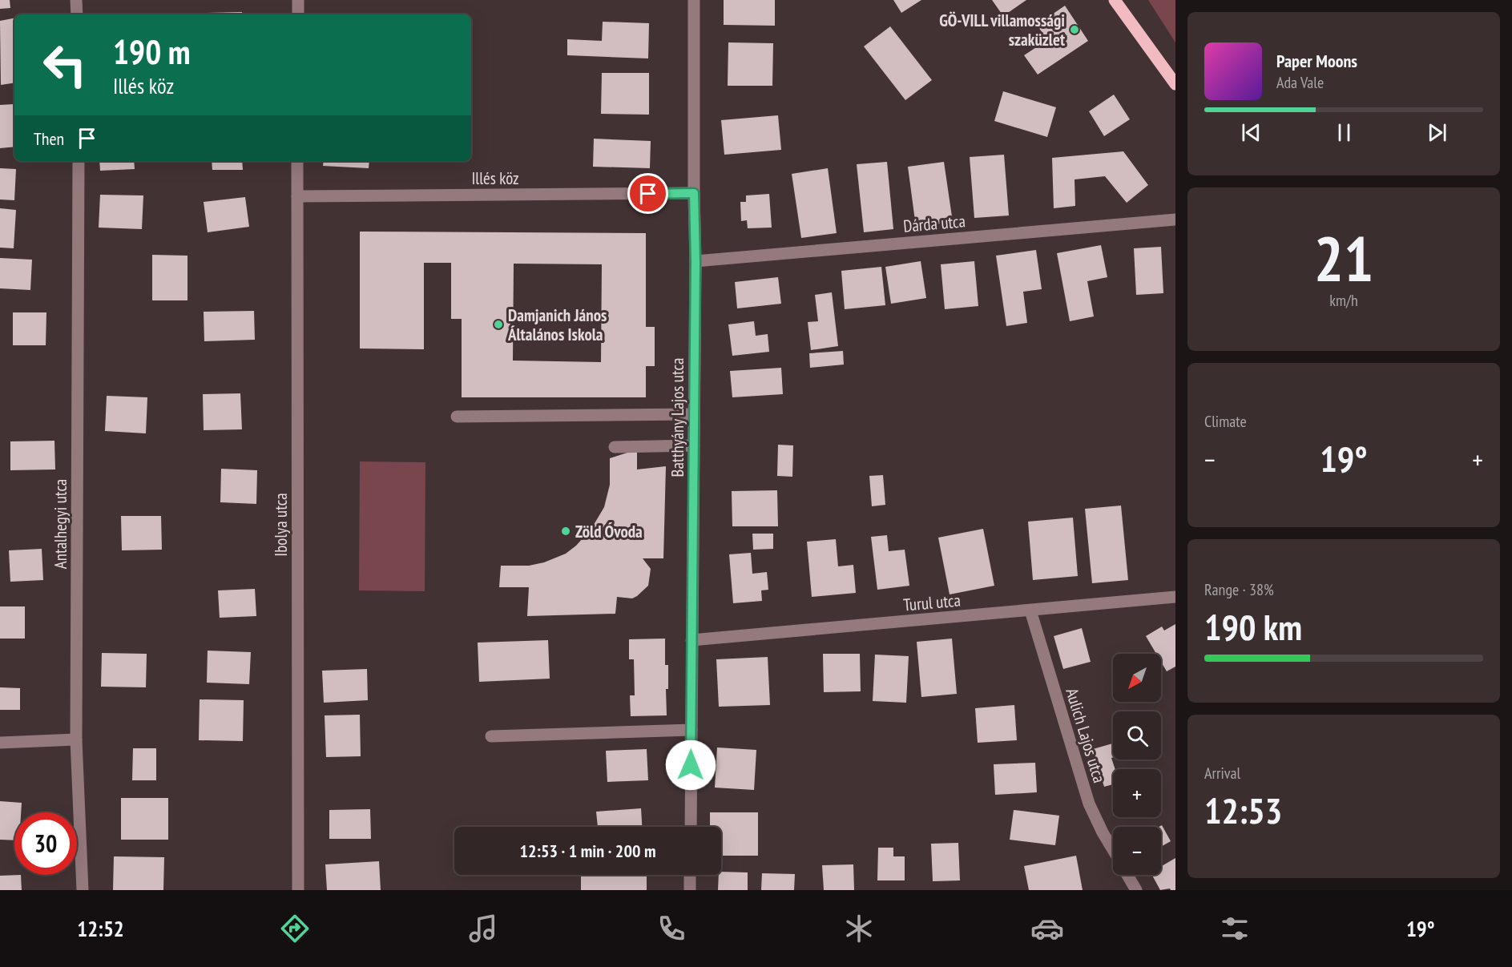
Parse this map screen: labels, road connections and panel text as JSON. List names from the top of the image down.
{
  "streets": {
    "street": [
      "Illés köz",
      "Dárda utca",
      "Batthyány Lajos utca",
      "Antalhegyi utca",
      "Ibolya utca",
      "Turul utca",
      "Aulich Lajos utca"
    ]
  },
  "crossings": [
    ["Illés köz", "Batthyány Lajos utca"],
    ["Illés köz", "Ibolya utca"],
    ["Dárda utca", "Batthyány Lajos utca"],
    ["Batthyány Lajos utca", "Turul utca"],
    ["Turul utca", "Aulich Lajos utca"]
  ],
  "places": ["GÖ-VILL villamossági szaküzlet", "Damjanich János Általános Iskola", "Zöld Óvoda"],
  "north": "bottom left",
  "page": {
    "turn": ["190 m", "Illés köz"],
    "song": ["Paper Moons", "Ada Vale"],
    "then": "Then",
    "tile": [
      ["21", "km/h"],
      "Climate",
      ["Range · 38%", "190 km"],
      ["Arrival", "12:53"]
    ],
    "heat": ["−", "19°", "+"],
    "map_buttons": ["+", "−"],
    "limit": "30",
    "trip": "12:53 · 1 min · 200 m",
    "tabs": ["12:52", "19°"]
  }
}
